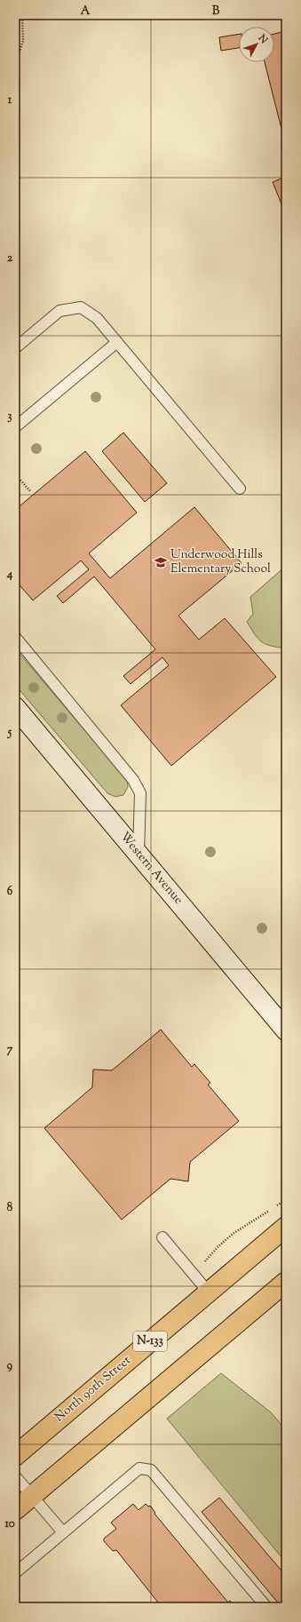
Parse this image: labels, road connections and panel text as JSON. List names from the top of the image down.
{
  "streets": {
    "main road": ["N-133", "North 90th Street"],
    "street": ["Western Avenue"]
  },
  "places": {
    "school or university": ["Underwood Hills Elementary School"]
  },
  "north": "top right",
  "grid": {
    "columns": ["A", "B"],
    "rows": [
      "1",
      "2",
      "3",
      "4",
      "5",
      "6",
      "7",
      "8",
      "9",
      "10"
    ]
  }
}
